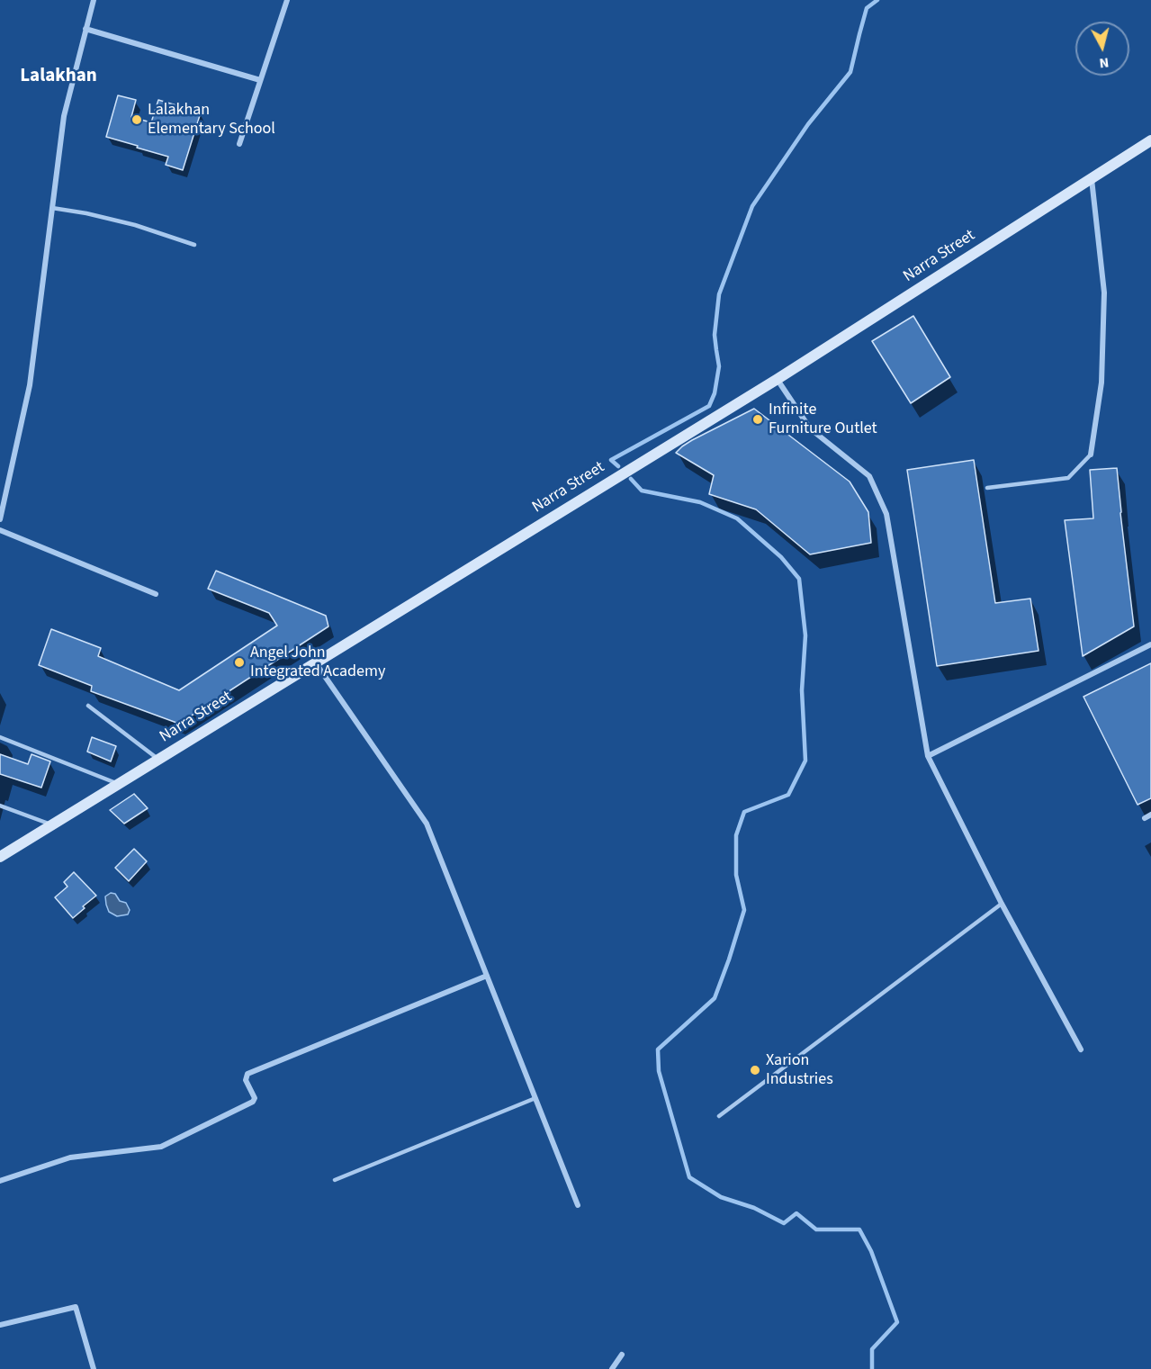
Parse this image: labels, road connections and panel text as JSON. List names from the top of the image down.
{
  "streets": {
    "main road": ["Narra Street"]
  },
  "districts": ["Lalakhan"],
  "places": [
    "Lalakhan Elementary School",
    "Infinite Furniture Outlet",
    "Angel John Integrated Academy",
    "Xarion Industries"
  ],
  "north": "bottom"
}
